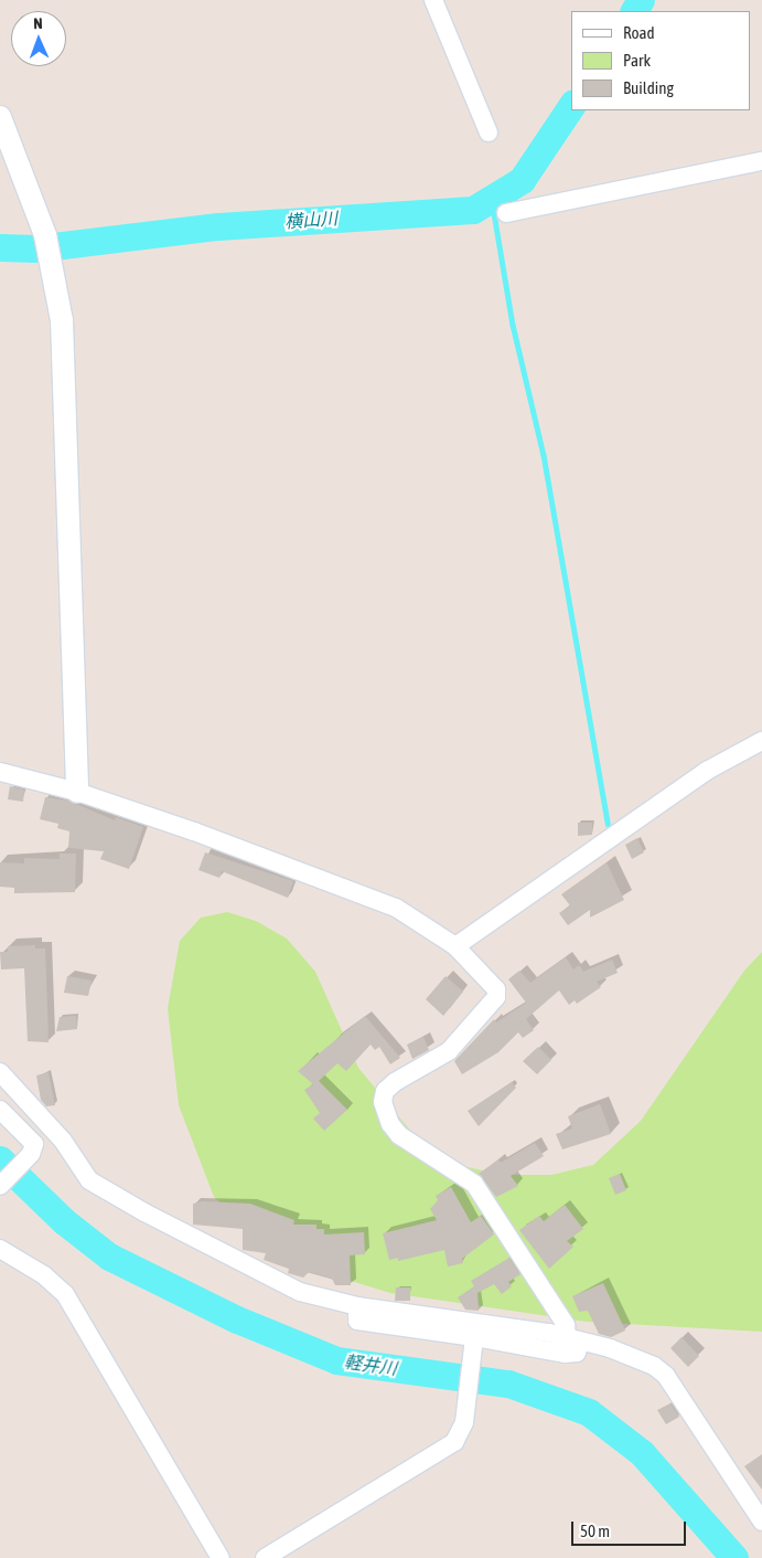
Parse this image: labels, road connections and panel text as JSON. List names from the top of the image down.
{
  "water": ["横山川", "軽井川"],
  "legend": ["Road", "Park", "Building"],
  "scale_bar": "50 m",
  "north": "top"
}
